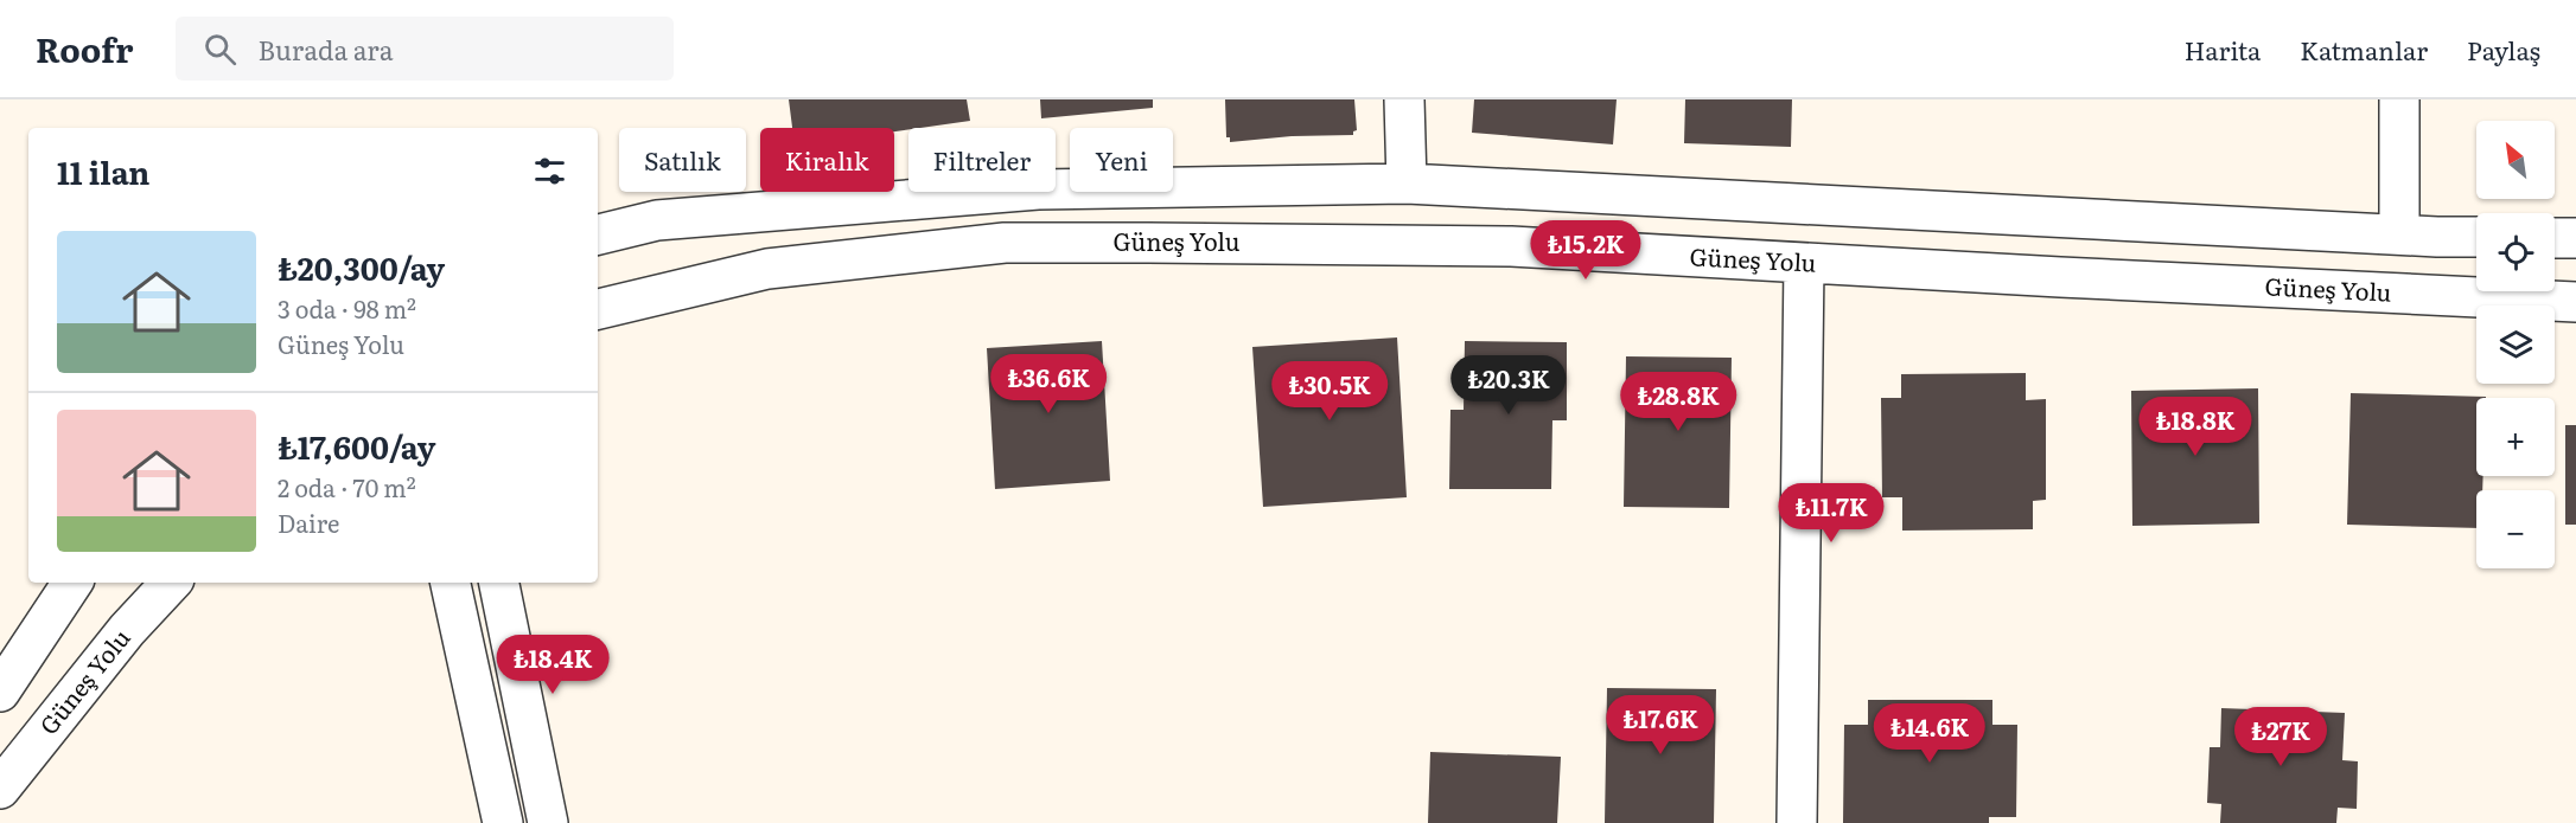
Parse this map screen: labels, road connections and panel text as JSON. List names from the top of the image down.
{
  "streets": {
    "street": ["Güneş Yolu"]
  },
  "north": "top left",
  "page": {
    "header": "Roofr",
    "search": "Burada ara",
    "nav": ["Harita", "Katmanlar", "Paylaş"],
    "map_buttons": ["+", "−"],
    "chip": [
      "Satılık",
      "Kiralık",
      "Filtreler",
      "Yeni"
    ],
    "heading": "11 ilan",
    "list": [
      {
        "name": "₺20,300/ay",
        "note": "3 oda · 98 m² · Güneş Yolu"
      },
      {
        "name": "₺17,600/ay",
        "note": "2 oda · 70 m² · Daire"
      }
    ],
    "price": [
      "₺15.2K",
      "₺36.6K",
      "₺20.3K",
      "₺30.5K",
      "₺28.8K",
      "₺18.8K",
      "₺11.7K",
      "₺18.4K",
      "₺17.6K",
      "₺14.6K",
      "₺27K"
    ]
  }
}
